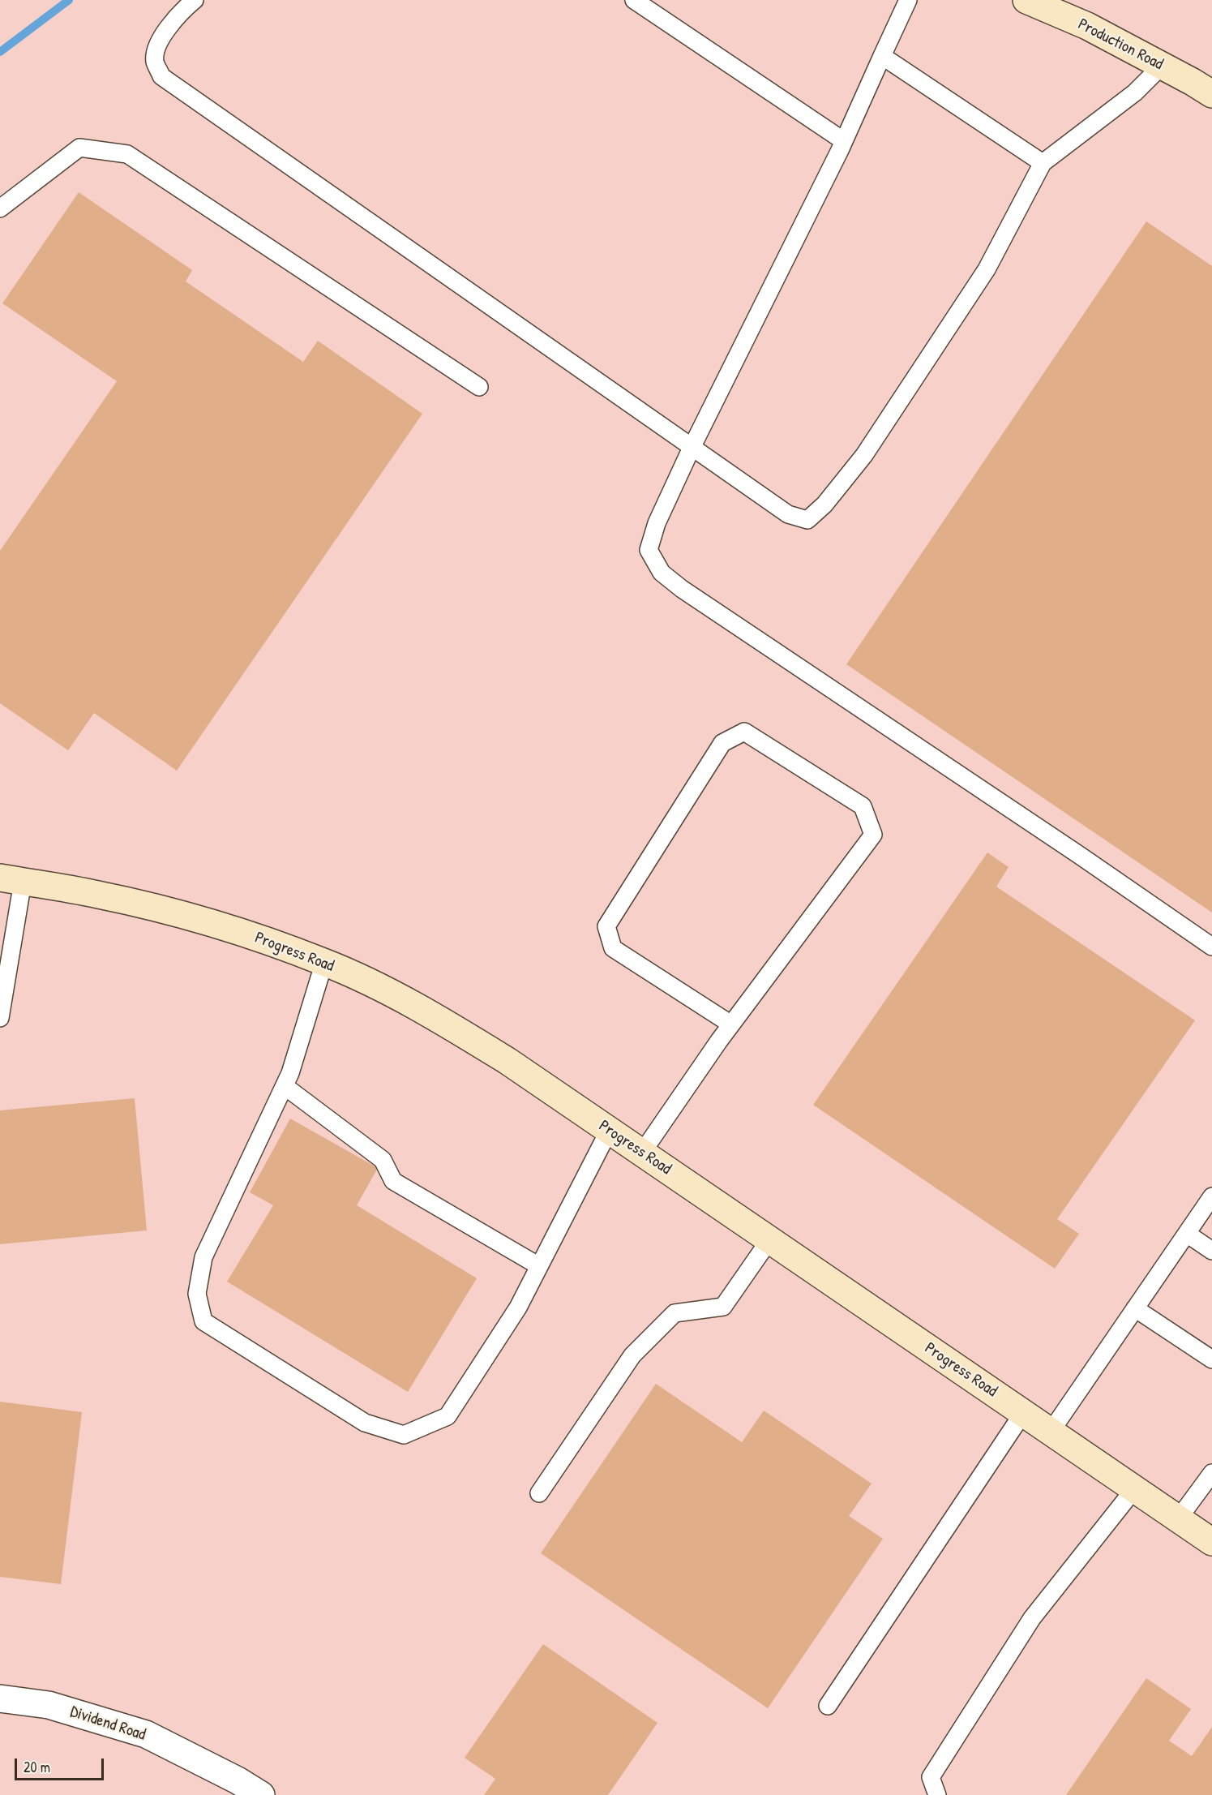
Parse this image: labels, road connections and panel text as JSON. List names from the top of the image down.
{
  "streets": {
    "main road": ["Production Road", "Progress Road"],
    "street": ["Dividend Road"]
  },
  "scale_bar": "20 m"
}
